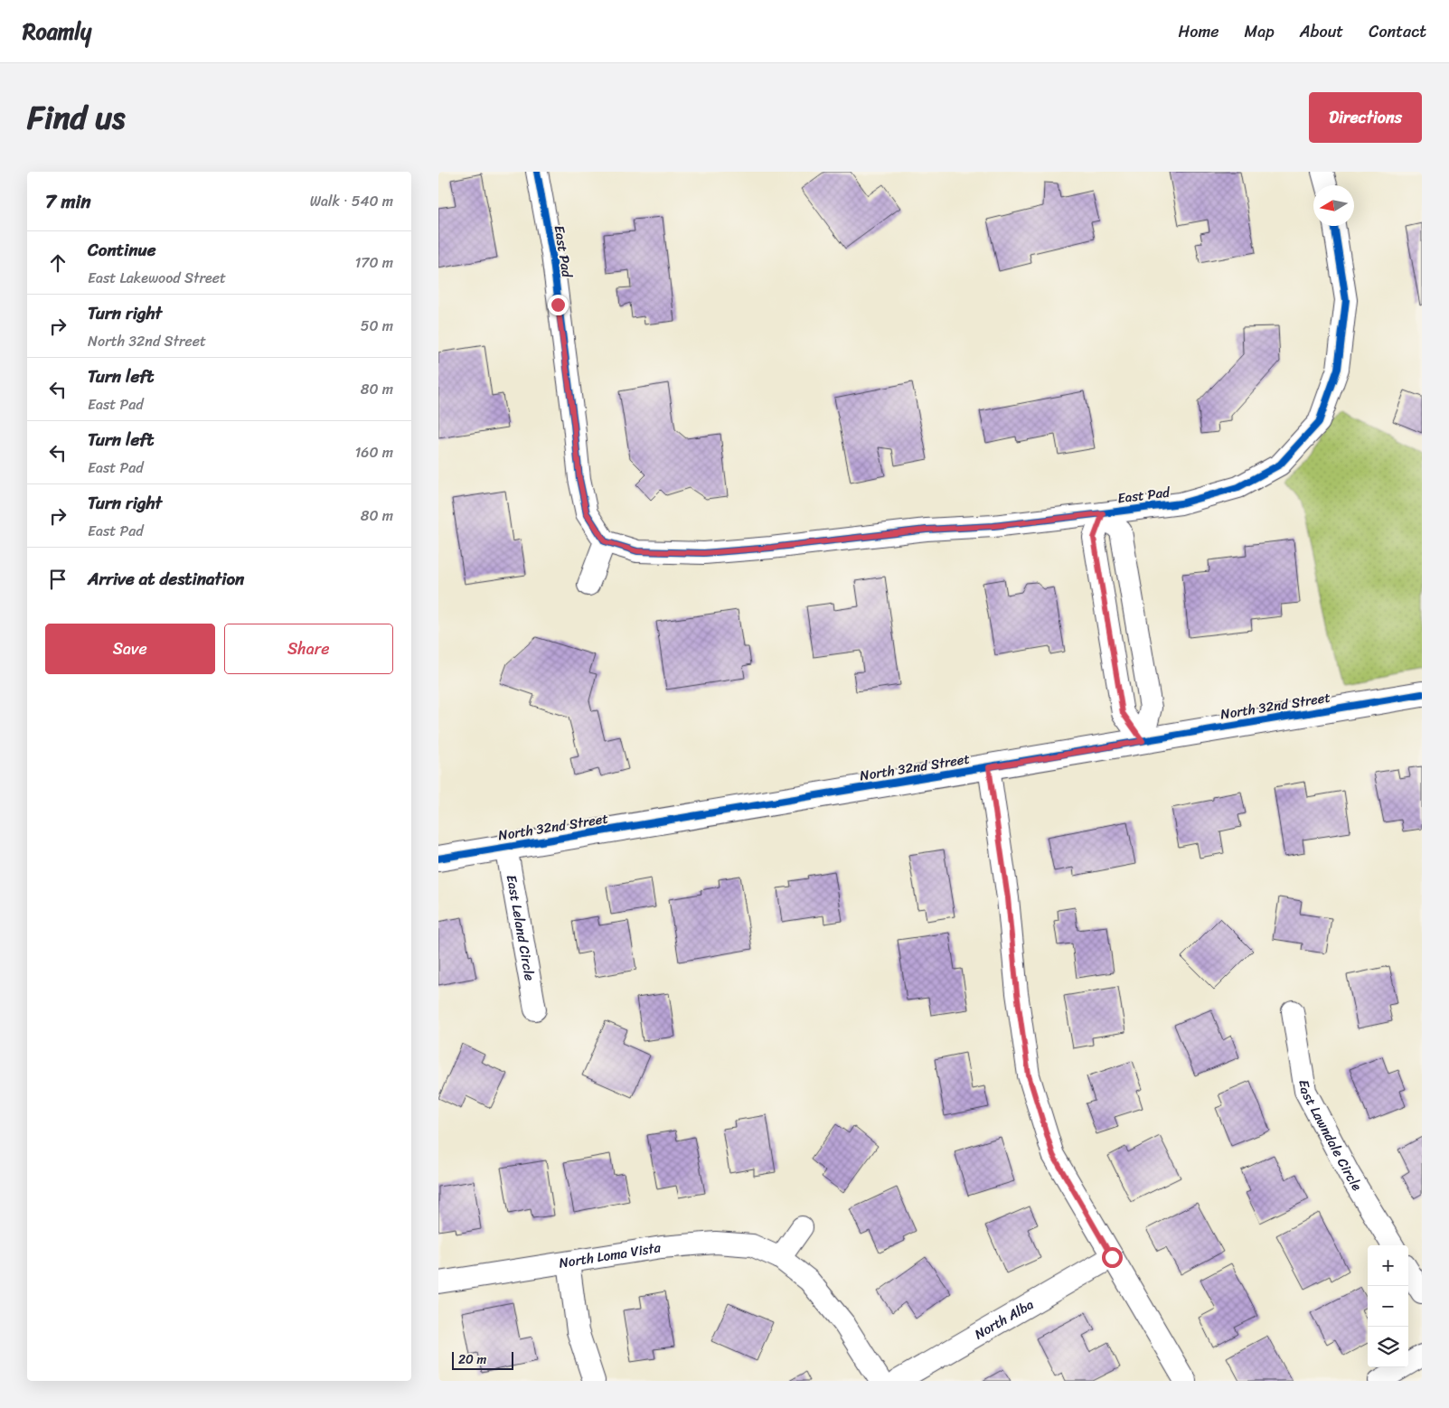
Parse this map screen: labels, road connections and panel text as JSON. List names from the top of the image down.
{
  "streets": {
    "street": [
      "East Pad",
      "North 32nd Street",
      "East Leland Circle",
      "East Lawndale Circle",
      "North Loma Vista",
      "North Alba"
    ]
  },
  "crossings": [
    ["East Pad", "North 32nd Street"],
    ["North 32nd Street", "East Leland Circle"]
  ],
  "scale_bar": "20 m",
  "north": "left",
  "page": {
    "header": "Roamly",
    "nav": [
      "Home",
      "Map",
      "About",
      "Contact"
    ],
    "title": "Find us",
    "buttons": [
      "Directions",
      ["Save", "Share"]
    ],
    "heading": ["7 min", "Walk · 540 m"],
    "list": [
      ["Continue", "East Lakewood Street", "170 m"],
      ["Turn right", "North 32nd Street", "50 m"],
      ["Turn left", "East Pad", "80 m"],
      ["Turn left", "East Pad", "160 m"],
      ["Turn right", "East Pad", "80 m"],
      "Arrive at destination"
    ],
    "map_buttons": ["+", "−"],
    "scale": "20 m"
  }
}
